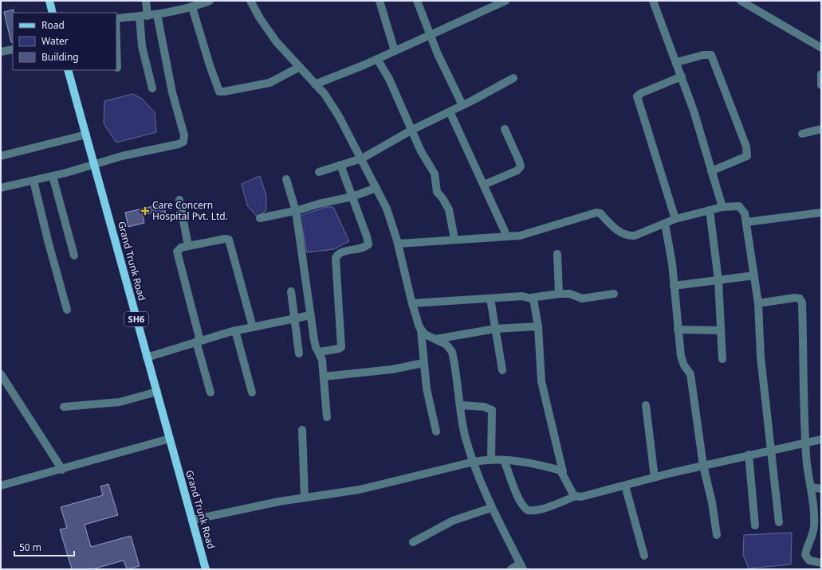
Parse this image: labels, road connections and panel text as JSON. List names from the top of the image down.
{
  "streets": {
    "main road": ["Grand Trunk Road", "SH6"]
  },
  "places": {
    "health": ["Care Concern Hospital Pvt. Ltd."]
  },
  "legend": ["Road", "Water", "Building"],
  "scale_bar": "50 m"
}
